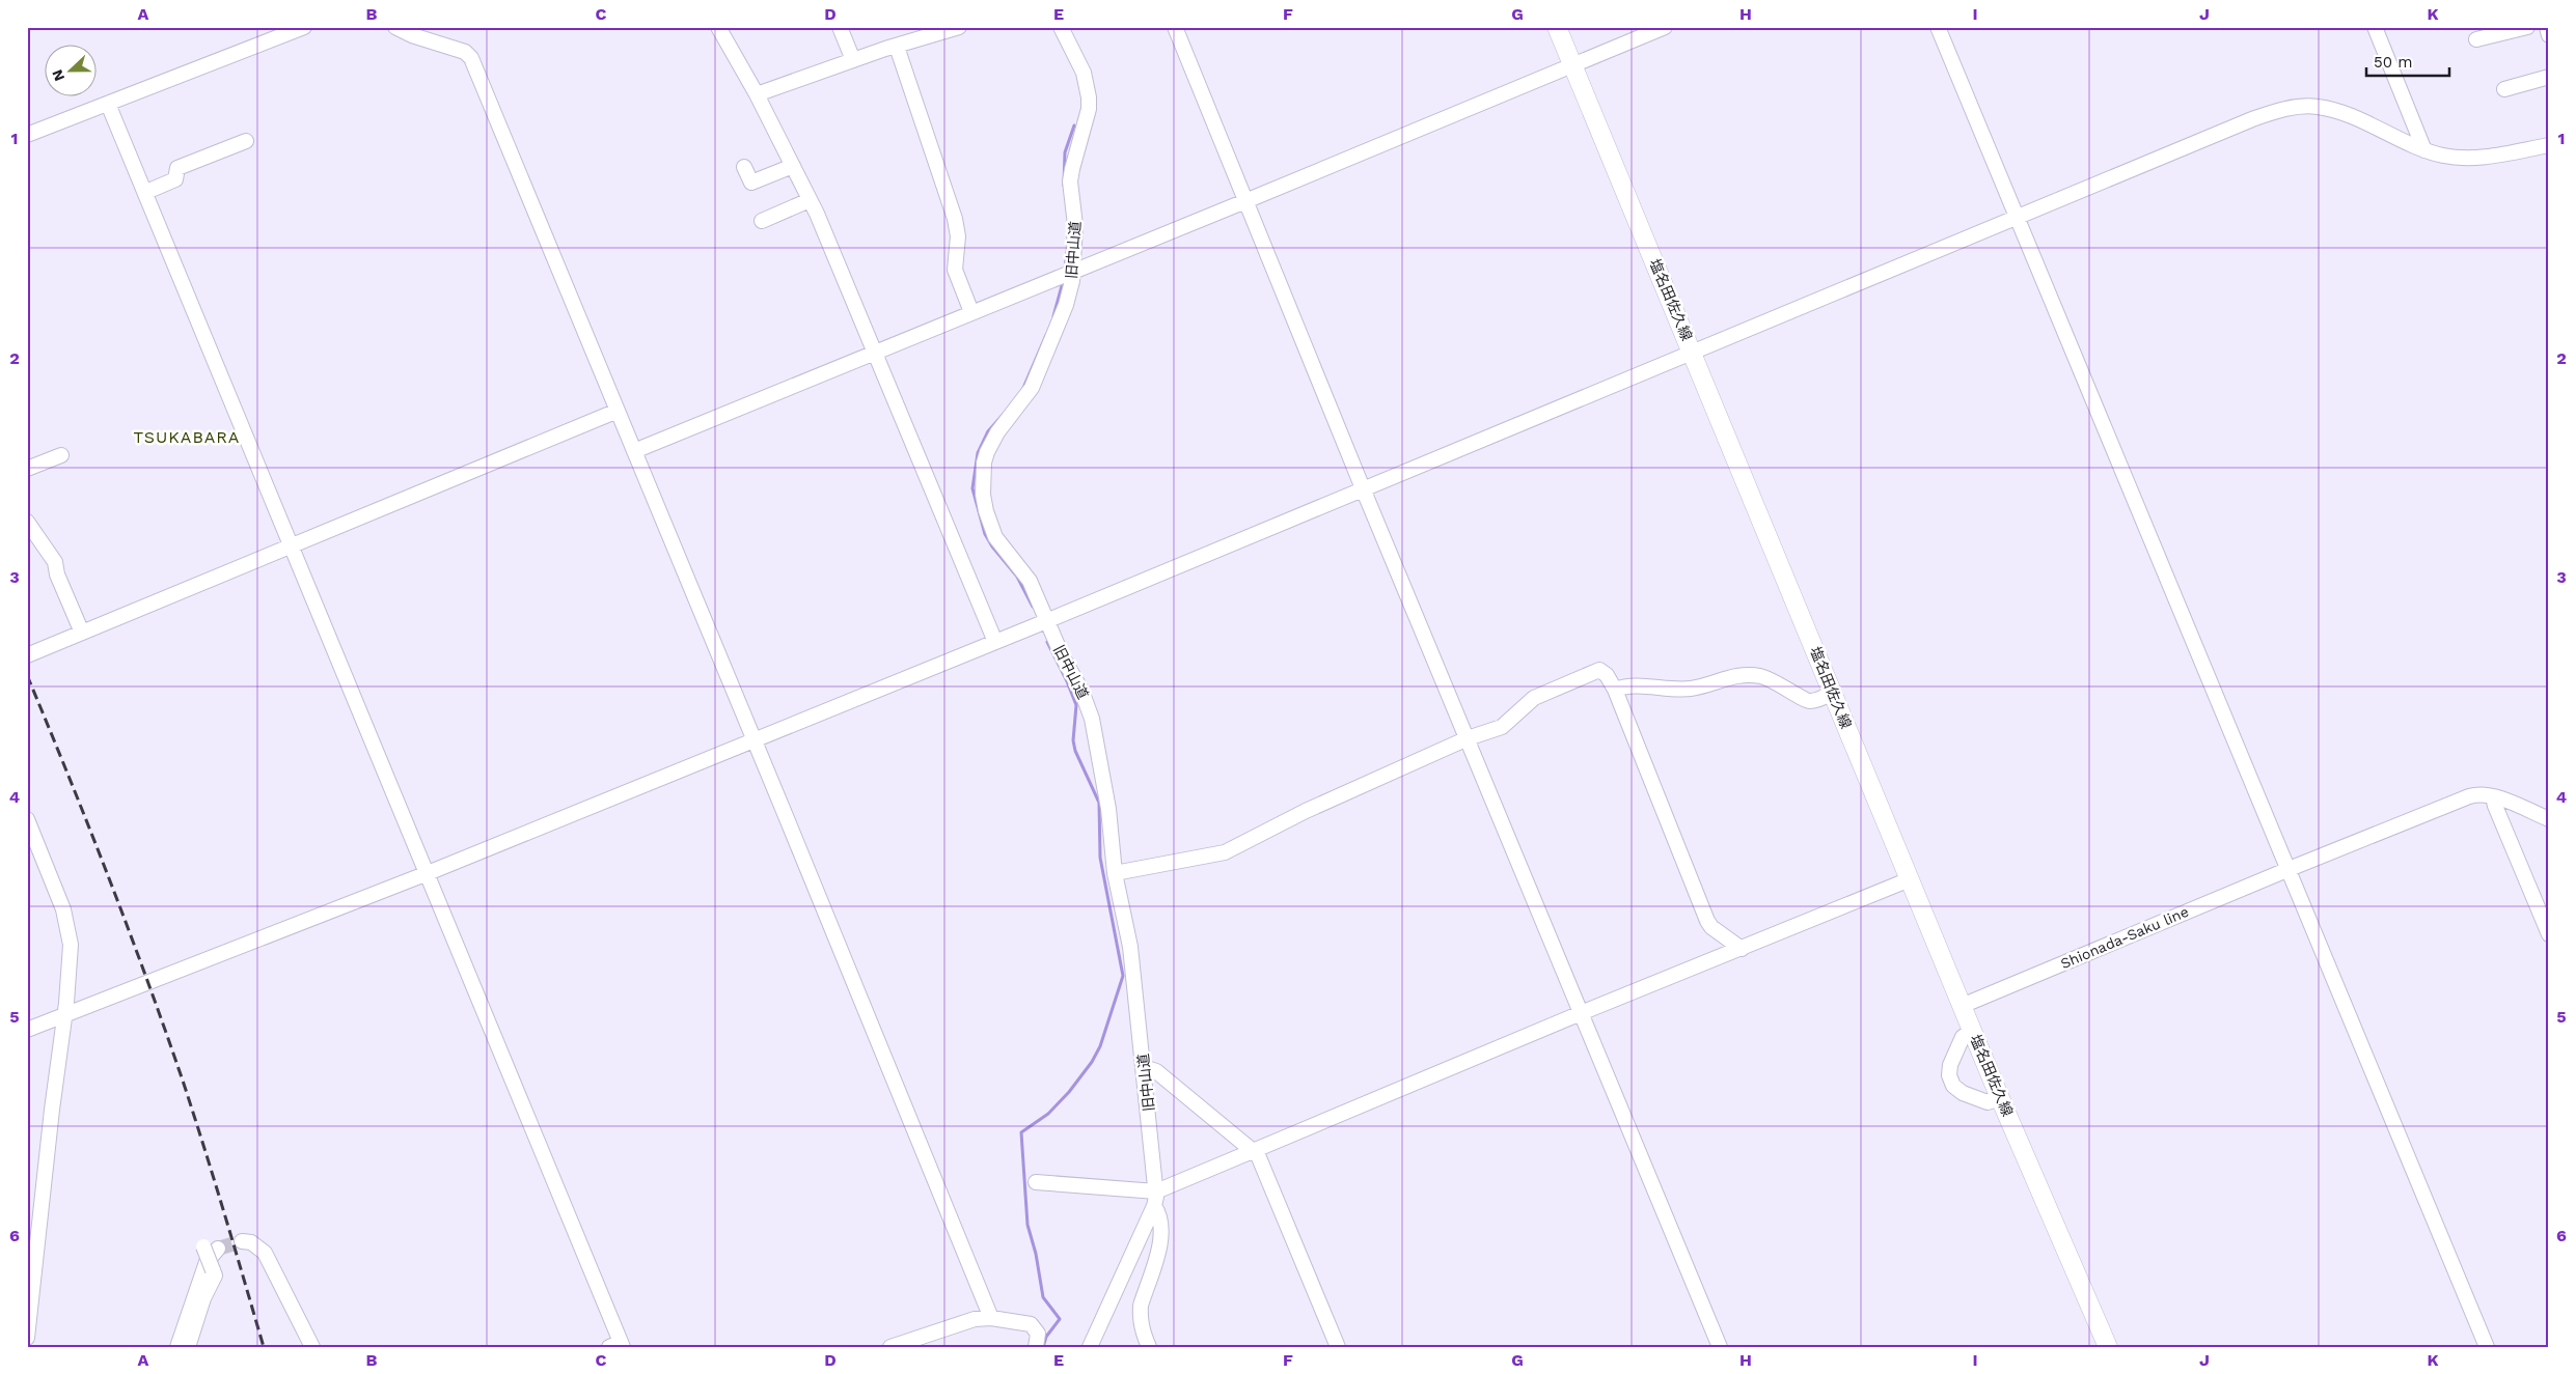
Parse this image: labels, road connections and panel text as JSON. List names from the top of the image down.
{
  "streets": {
    "main road": ["塩名田佐久線"],
    "street": ["旧中山道", "Shionada-Saku line"]
  },
  "crossings": [
    ["塩名田佐久線", "Shionada-Saku line"]
  ],
  "districts": ["TSUKABARA"],
  "scale_bar": "50 m",
  "north": "left",
  "grid": {
    "columns": [
      "A",
      "B",
      "C",
      "D",
      "E",
      "F",
      "G",
      "H",
      "I",
      "J",
      "K"
    ],
    "rows": [
      "1",
      "2",
      "3",
      "4",
      "5",
      "6"
    ]
  }
}
